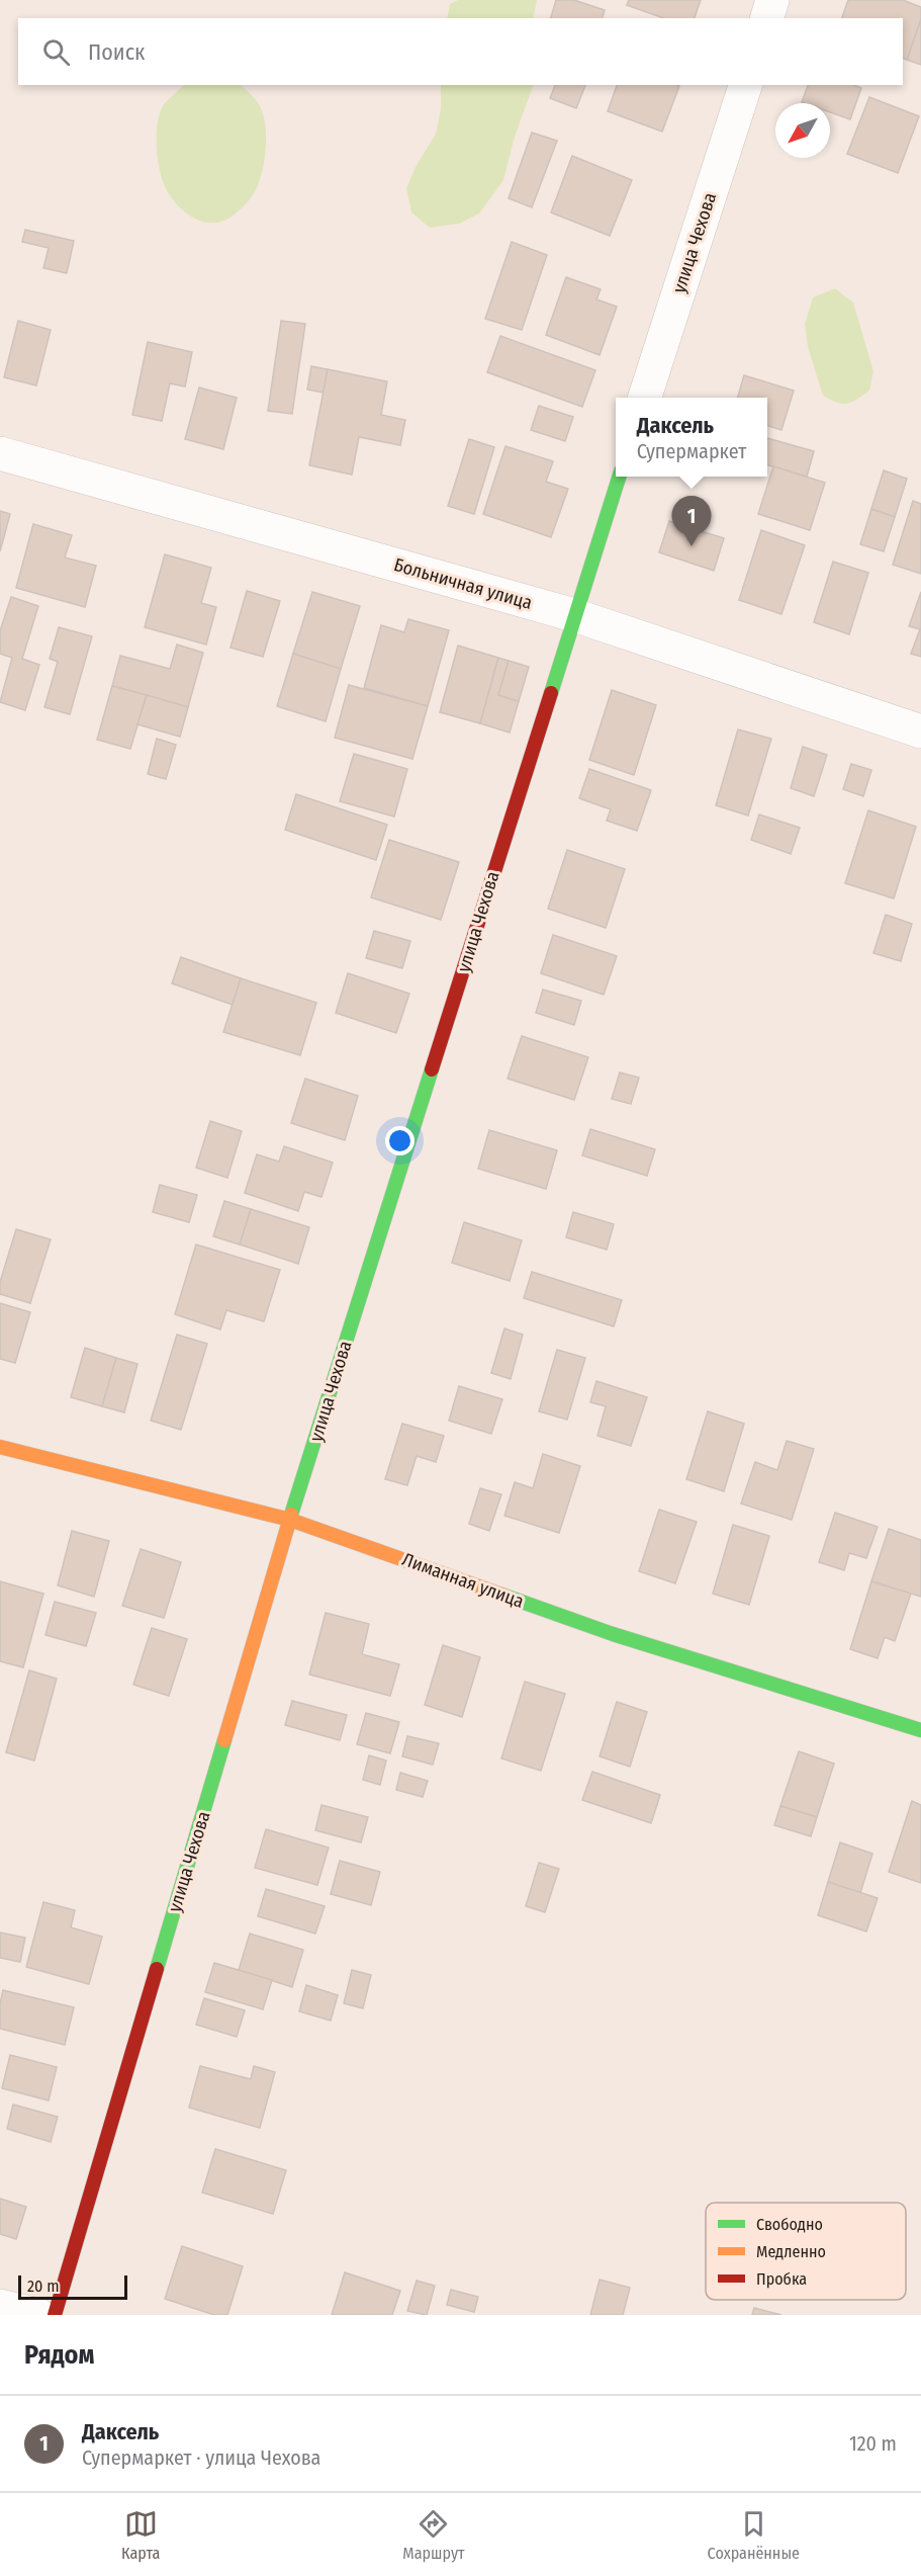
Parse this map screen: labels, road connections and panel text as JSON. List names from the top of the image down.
{
  "streets": {
    "street": ["улица Чехова", "Больничная улица", "Лиманная улица"]
  },
  "crossings": [
    ["улица Чехова", "Больничная улица"],
    ["улица Чехова", "Лиманная улица"]
  ],
  "legend": ["Свободно", "Медленно", "Пробка"],
  "scale_bar": "20 m",
  "north": "bottom left",
  "page": {
    "search": "Поиск",
    "popup": ["Даксель", "Супермаркет"],
    "pins": "1",
    "scale": "20 m",
    "heading": "Рядом",
    "list": [
      {
        "mark": "1",
        "name": "Даксель",
        "note": "Супермаркет · улица Чехова",
        "value": "120 m"
      }
    ],
    "nav": ["Карта", "Маршрут", "Сохранённые"]
  }
}
